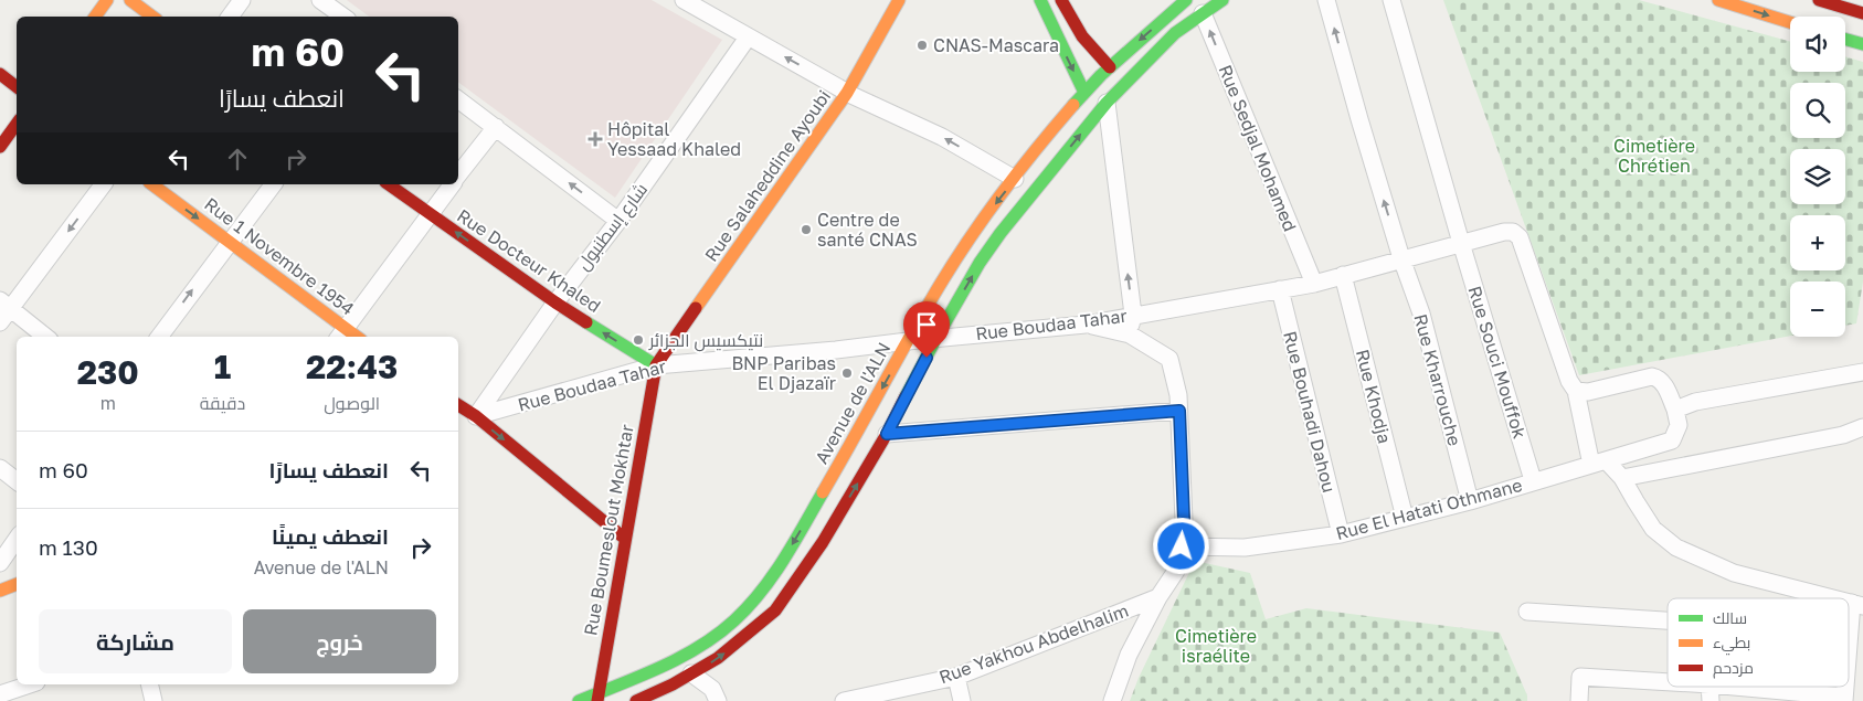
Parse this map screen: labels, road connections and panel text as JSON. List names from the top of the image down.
{
  "streets": {
    "main road": [
      "Rue Salaheddine Ayoubi",
      "Rue 1 Novembre 1954",
      "Rue Docteur Khaled",
      "Avenue de l'ALN",
      "Rue Boumeslout Mokhtar"
    ],
    "street": [
      "Rue Sedjal Mohamed",
      "شارع إسطنبول",
      "Rue Boudaa Tahar",
      "Rue Souci Mouffok",
      "Rue Kharrouche",
      "Rue Khodja",
      "Rue Bouhadi Dahou",
      "Rue El Hatati Othmane",
      "Rue Yakhou Abdelhalim"
    ]
  },
  "crossings": [
    ["Rue Sedjal Mohamed", "Rue Boudaa Tahar"],
    ["Rue Salaheddine Ayoubi", "Rue Docteur Khaled"],
    ["Rue Salaheddine Ayoubi", "Rue Boudaa Tahar"],
    ["Rue Salaheddine Ayoubi", "Rue Boumeslout Mokhtar"],
    ["شارع إسطنبول", "Rue Docteur Khaled"],
    ["شارع إسطنبول", "Rue Boudaa Tahar"],
    ["Rue Docteur Khaled", "Rue Boudaa Tahar"],
    ["Rue Docteur Khaled", "Rue Boumeslout Mokhtar"],
    ["Rue Boudaa Tahar", "Rue Souci Mouffok"],
    ["Rue Boudaa Tahar", "Rue Kharrouche"],
    ["Rue Boudaa Tahar", "Rue Khodja"],
    ["Rue Boudaa Tahar", "Avenue de l'ALN"],
    ["Rue Boudaa Tahar", "Rue Bouhadi Dahou"],
    ["Rue Boudaa Tahar", "Rue Boumeslout Mokhtar"],
    ["Rue Souci Mouffok", "Rue El Hatati Othmane"],
    ["Rue Kharrouche", "Rue El Hatati Othmane"],
    ["Rue Khodja", "Rue El Hatati Othmane"],
    ["Avenue de l'ALN", "Rue Boumeslout Mokhtar"],
    ["Rue Bouhadi Dahou", "Rue El Hatati Othmane"]
  ],
  "one_way": ["Rue 1 Novembre 1954", "Rue Docteur Khaled", "Rue Kharrouche"],
  "parks": ["Cimetière Chrétien", "Cimetière israélite"],
  "places": {
    "other": [
      "CNAS-Mascara",
      "Centre de santé CNAS",
      "نتيكسيس الجزائر",
      "BNP Paribas El Djazaïr"
    ],
    "health": ["Hôpital Yessaad Khaled"]
  },
  "legend": ["سالك", "بطيء", "مزدحم"],
  "page": {
    "map_buttons": ["+", "−"],
    "turn": ["60 m", "انعطف يسارًا"],
    "eta": [
      "22:43",
      "الوصول",
      "1",
      "دقيقة",
      "230",
      "m"
    ],
    "list": [
      {
        "name": "انعطف يسارًا",
        "value": "60 m"
      },
      {
        "name": "انعطف يمينًا",
        "note": "Avenue de l'ALN",
        "value": "130 m"
      }
    ],
    "buttons": ["خروج", "مشاركة"]
  }
}
